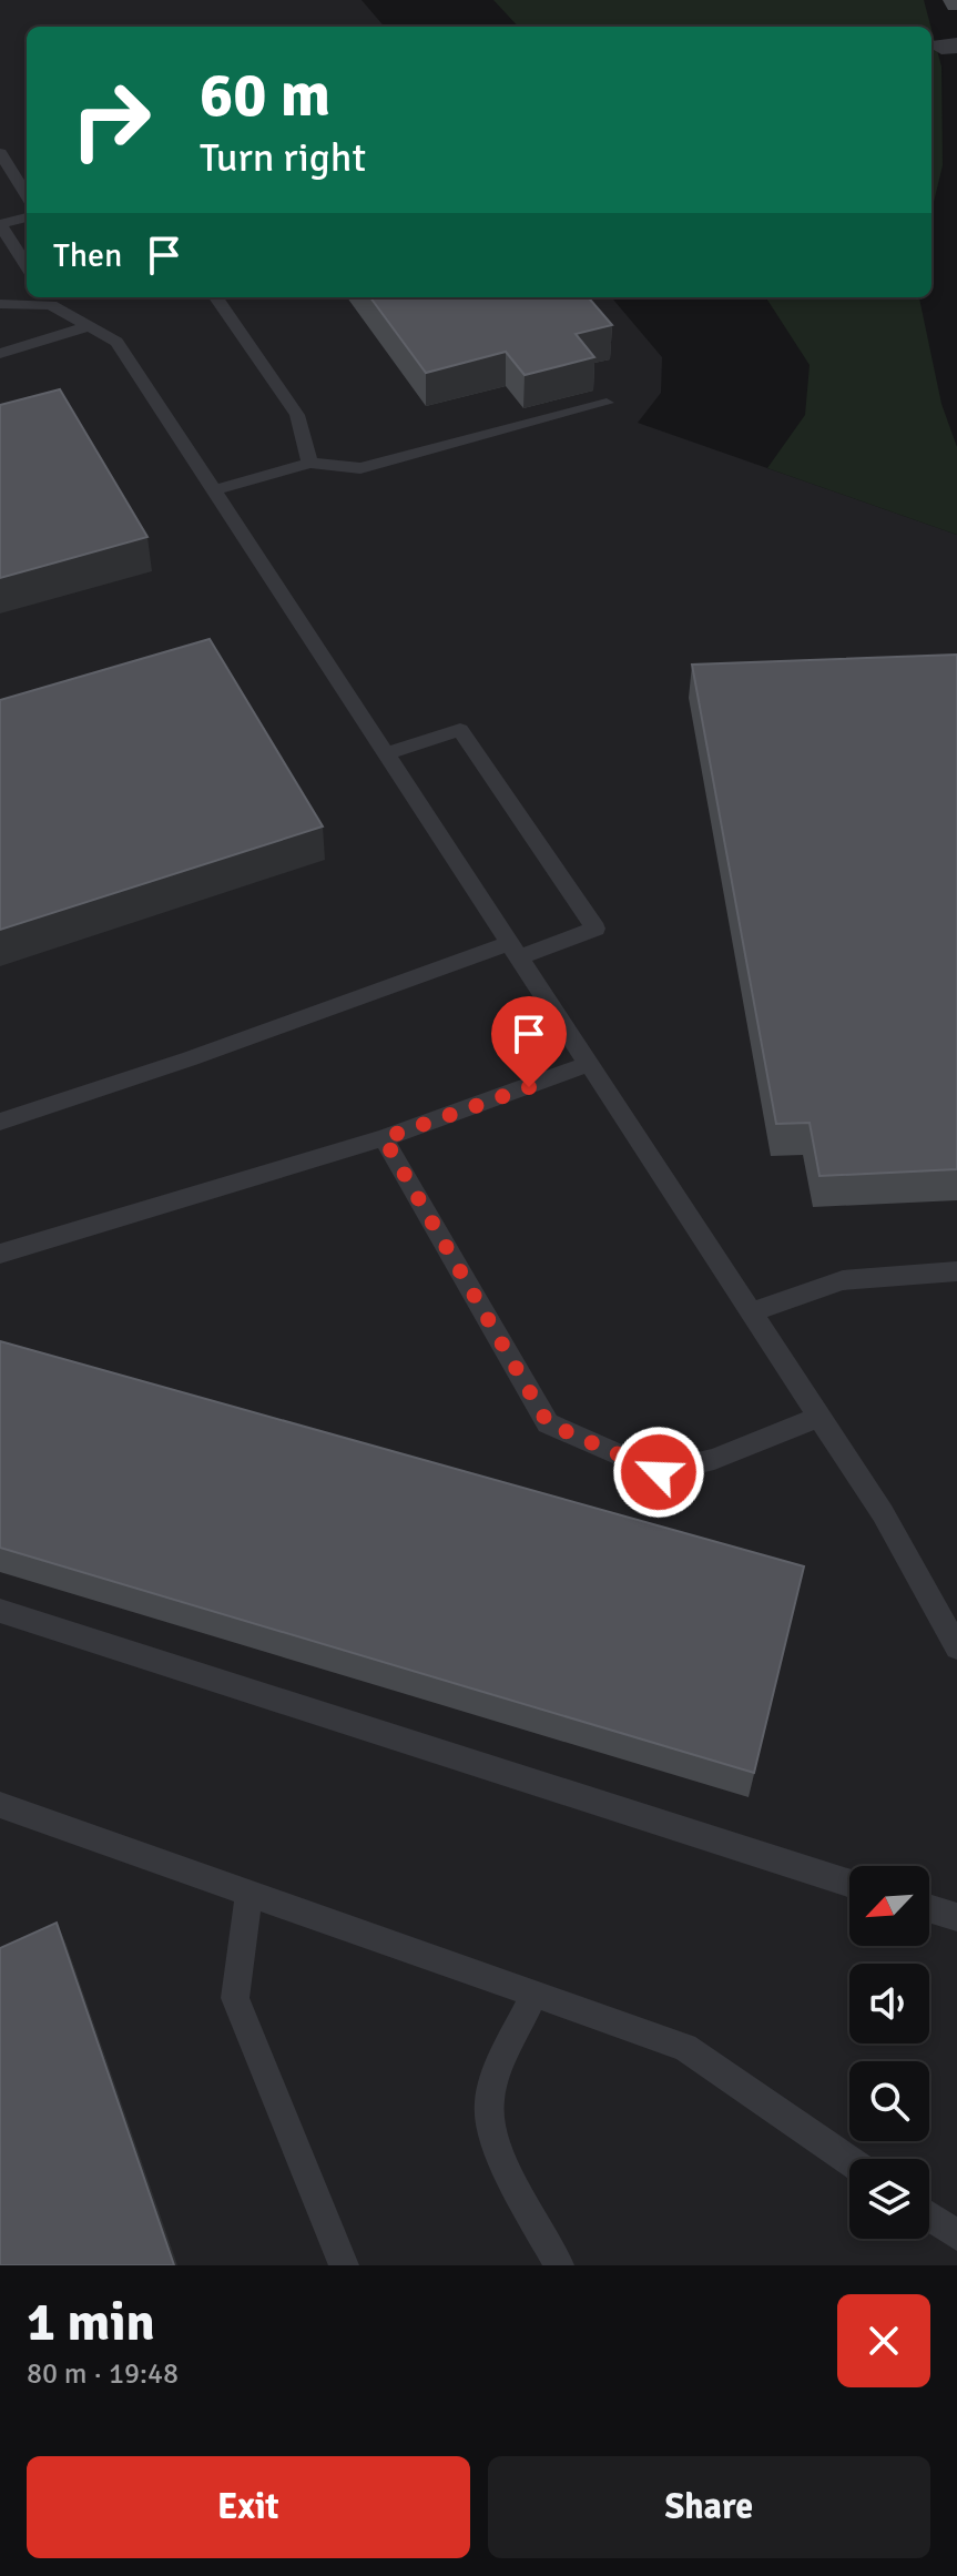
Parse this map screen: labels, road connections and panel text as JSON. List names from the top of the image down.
{
  "north": "bottom left",
  "page": {
    "turn": ["60 m", "Turn right"],
    "then": "Then",
    "heading": ["1 min", "80 m · 19:48"],
    "buttons": ["Exit", "Share"]
  }
}
